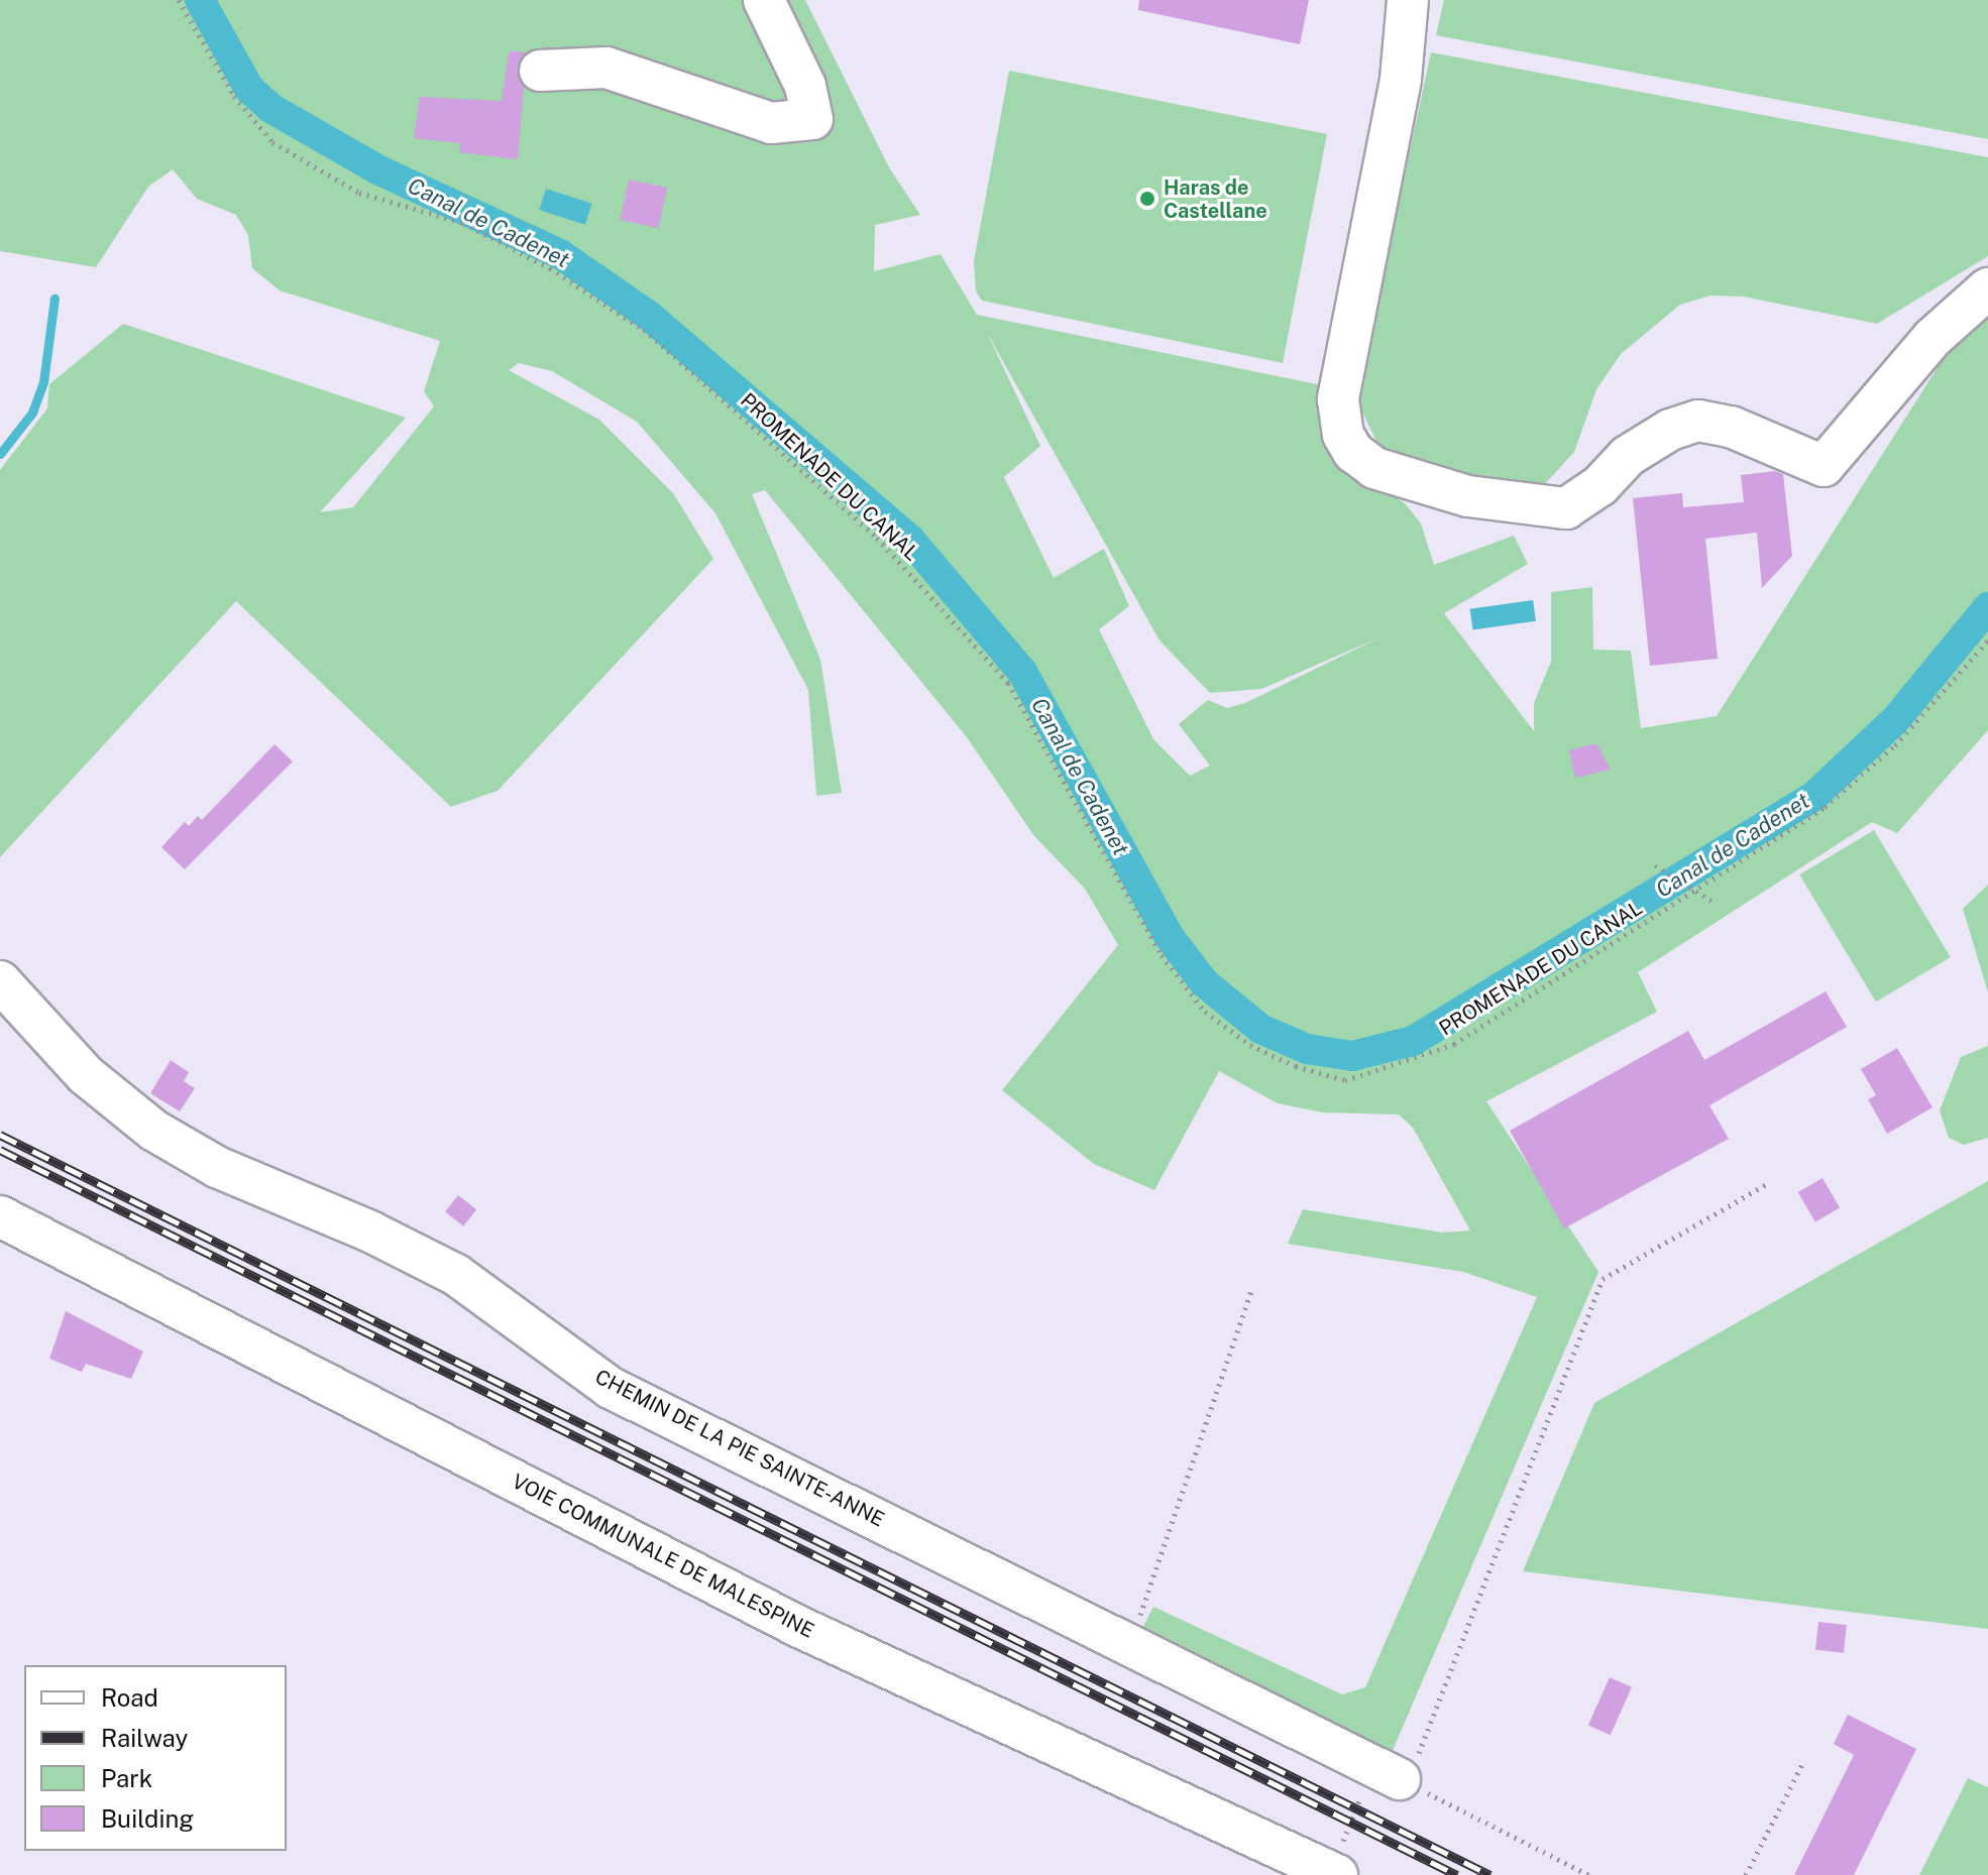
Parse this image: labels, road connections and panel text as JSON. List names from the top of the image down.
{
  "streets": {
    "street": ["CHEMIN DE LA PIE SAINTE-ANNE", "VOIE COMMUNALE DE MALESPINE"],
    "path": ["PROMENADE DU CANAL"]
  },
  "water": ["Canal de Cadenet"],
  "places": ["Haras de Castellane"],
  "legend": [
    "Road",
    "Railway",
    "Park",
    "Building"
  ]
}
